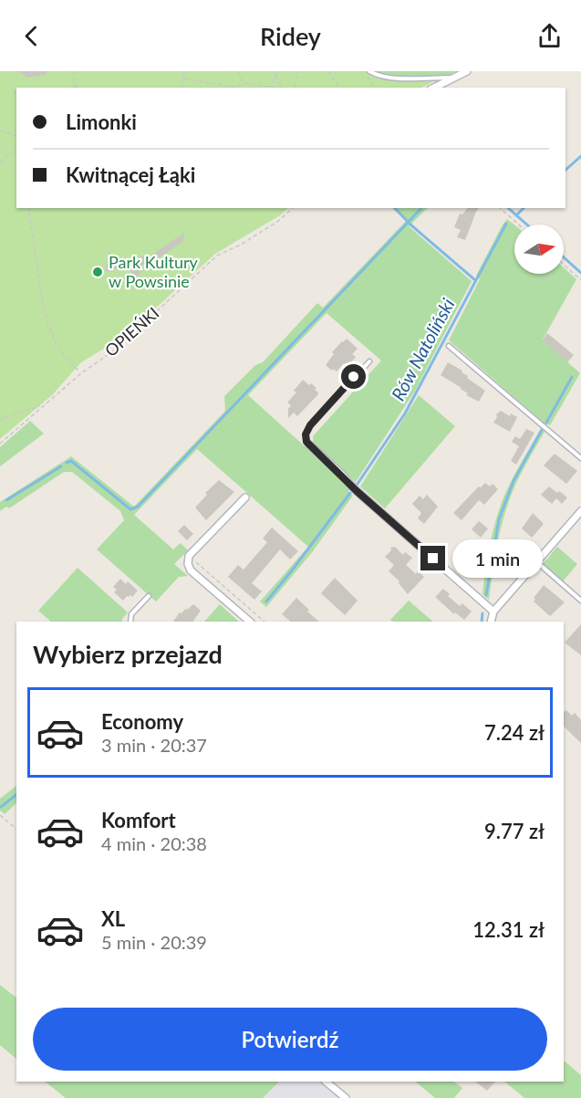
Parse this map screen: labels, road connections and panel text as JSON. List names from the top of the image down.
{
  "streets": {
    "path": ["OPIEŃKI"]
  },
  "water": ["Rów Natoliński"],
  "places": ["Park Kultury w Powsinie"],
  "north": "right",
  "page": {
    "header": "Ridey",
    "banner": ["Limonki", "Kwitnącej Łąki"],
    "bubble": "1 min",
    "heading": "Wybierz przejazd",
    "list": [
      {
        "name": "Economy",
        "note": "3 min · 20:37",
        "value": "7.24 zł"
      },
      {
        "name": "Komfort",
        "note": "4 min · 20:38",
        "value": "9.77 zł"
      },
      {
        "name": "XL",
        "note": "5 min · 20:39",
        "value": "12.31 zł"
      }
    ],
    "buttons": "Potwierdź"
  }
}
